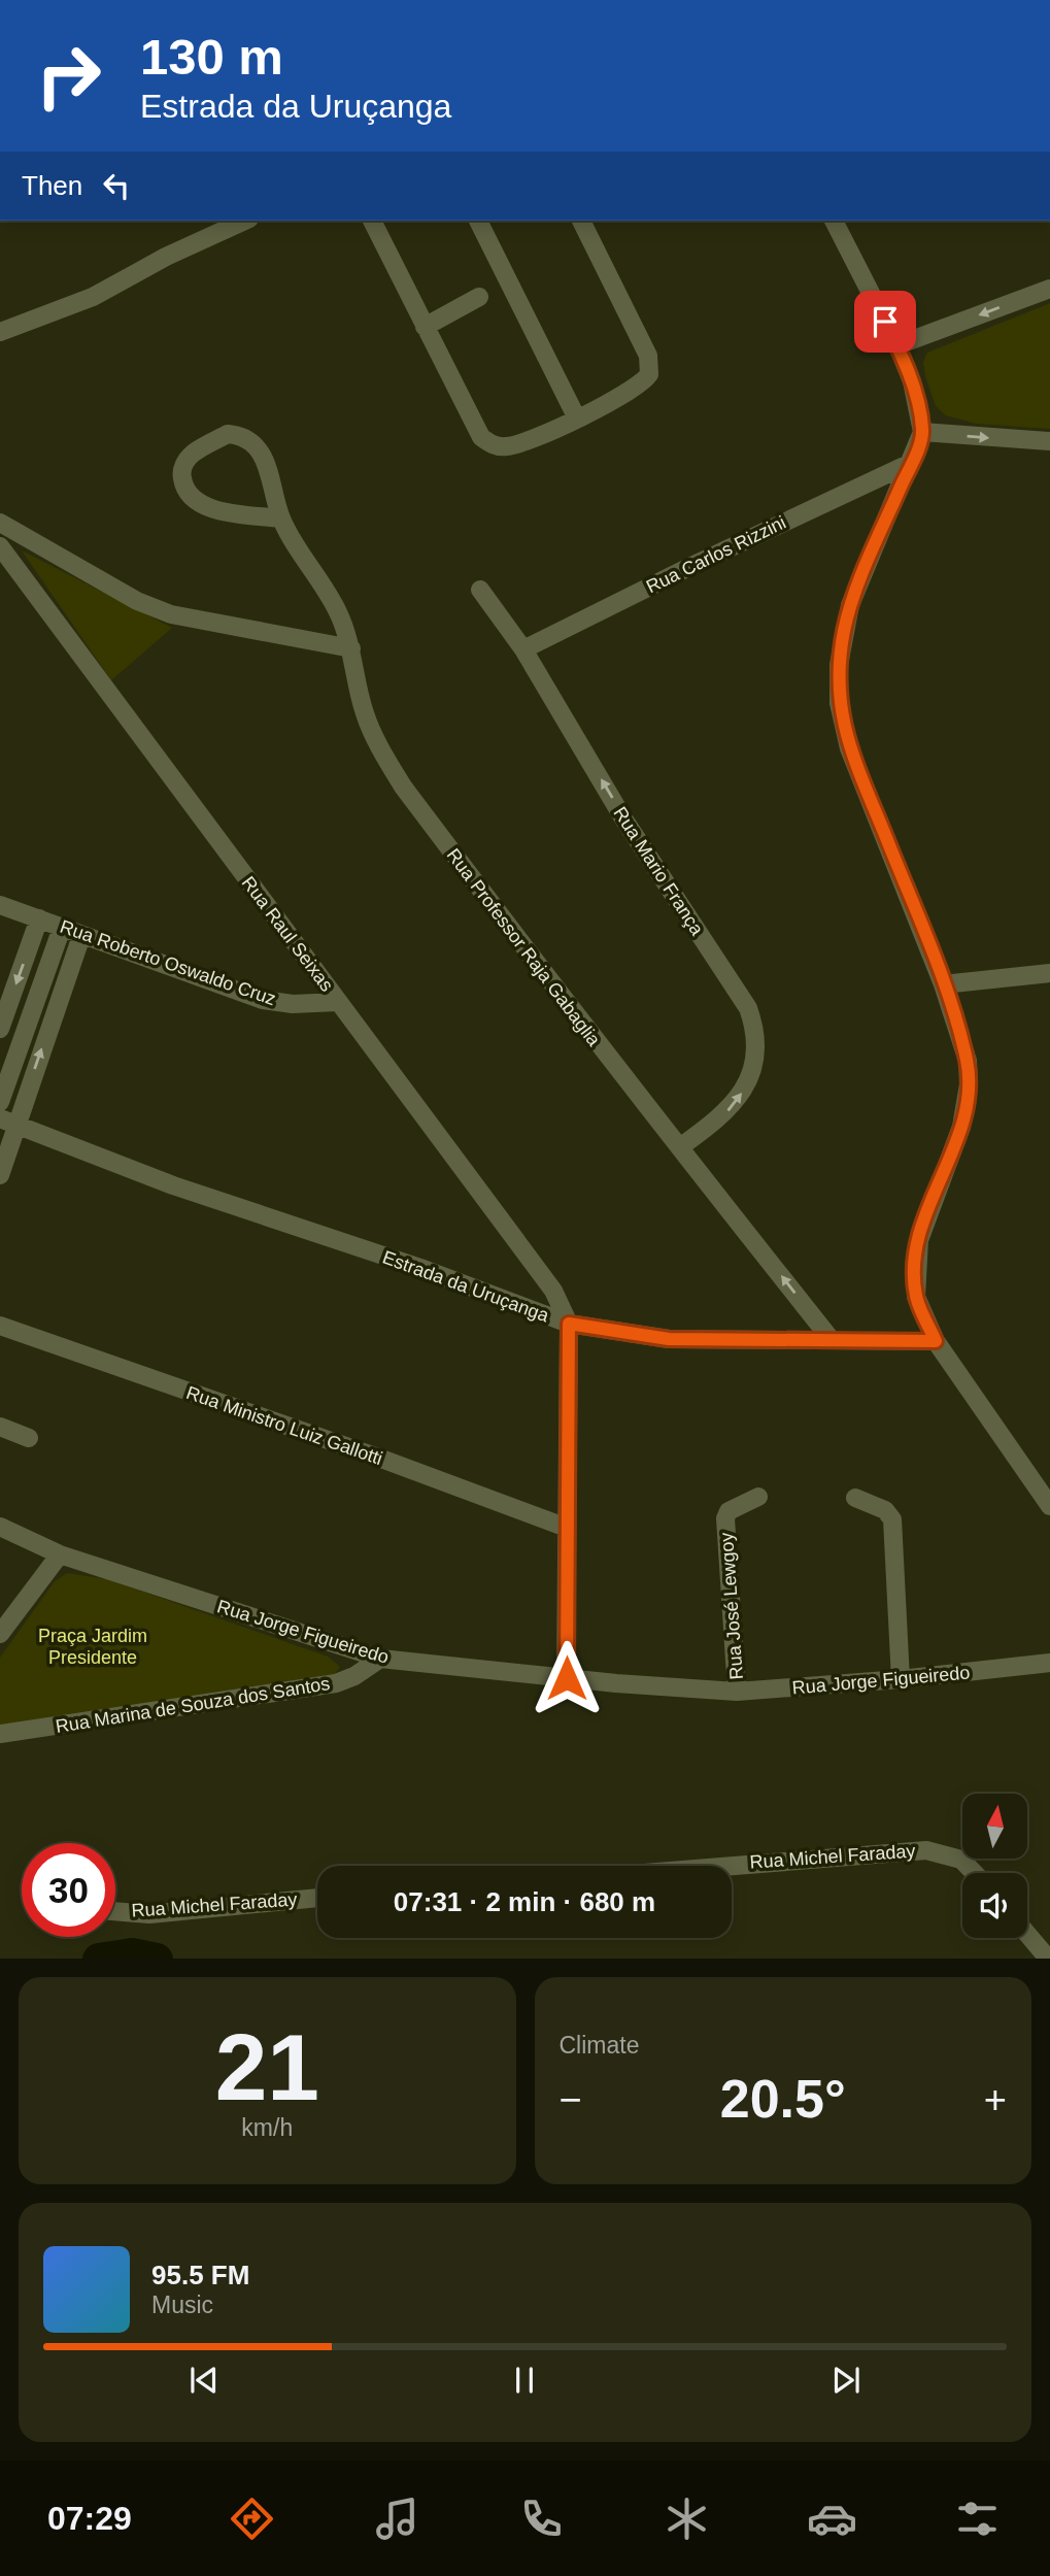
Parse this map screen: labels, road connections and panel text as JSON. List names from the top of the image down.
{
  "streets": {
    "street": [
      "Rua Carlos Rizzini",
      "Rua Mario França",
      "Rua Raul Seixas",
      "Rua Professor Raja Gabaglia",
      "Rua Roberto Oswaldo Cruz",
      "Estrada da Uruçanga",
      "Rua Ministro Luiz Gallotti",
      "Rua José Lewgoy",
      "Rua Jorge Figueiredo",
      "Rua Marina de Souza dos Santos",
      "Rua Michel Faraday"
    ]
  },
  "crossings": [
    ["Rua Carlos Rizzini", "Rua Mario França"],
    ["Rua Mario França", "Rua Professor Raja Gabaglia"],
    ["Rua Raul Seixas", "Rua Roberto Oswaldo Cruz"],
    ["Rua Raul Seixas", "Estrada da Uruçanga"],
    ["Rua Professor Raja Gabaglia", "Estrada da Uruçanga"],
    ["Rua José Lewgoy", "Rua Jorge Figueiredo"],
    ["Rua Jorge Figueiredo", "Rua Marina de Souza dos Santos"]
  ],
  "one_way": ["Rua Mario França"],
  "parks": ["Praça Jardim Presidente"],
  "north": "top",
  "page": {
    "turn": ["130 m", "Estrada da Uruçanga"],
    "then": "Then",
    "limit": "30",
    "trip": "07:31 · 2 min · 680 m",
    "tile": [
      ["21", "km/h"],
      "Climate"
    ],
    "heat": ["−", "20.5°", "+"],
    "song": ["95.5 FM", "Music"],
    "tabs": "07:29"
  }
}
